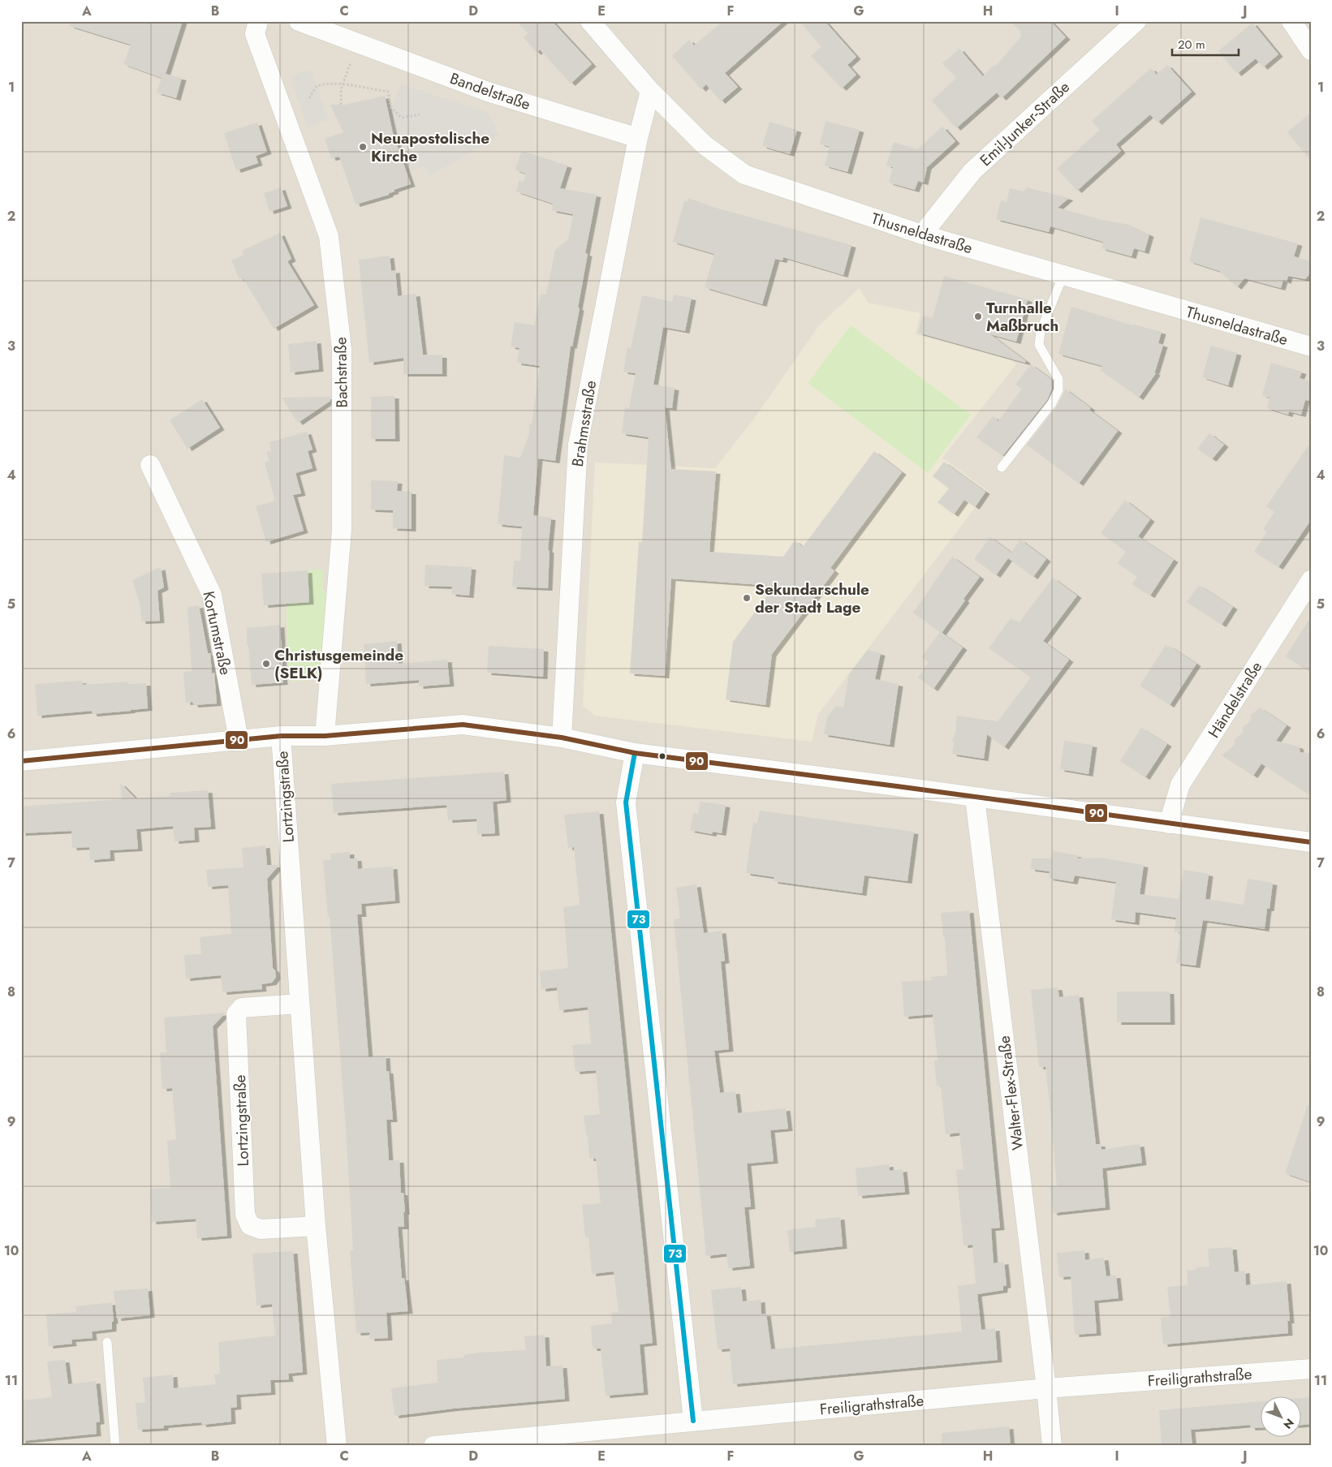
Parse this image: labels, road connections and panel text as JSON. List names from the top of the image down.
{
  "streets": {
    "street": [
      "Bandelstraße",
      "Emil-Junker-Straße",
      "Thusneldastraße",
      "Bachstraße",
      "Brahmsstraße",
      "Kortumstraße",
      "Händelstraße",
      "Lortzingstraße",
      "Walter-Flex-Straße",
      "Freiligrathstraße"
    ]
  },
  "crossings": [
    ["Bandelstraße", "Brahmsstraße"],
    ["Emil-Junker-Straße", "Thusneldastraße"],
    ["Walter-Flex-Straße", "Freiligrathstraße"]
  ],
  "places": [
    "Neuapostolische Kirche",
    "Turnhalle Maßbruch",
    "Sekundarschule der Stadt Lage",
    "Christusgemeinde (SELK)"
  ],
  "lines": ["transit line 90", "transit line 73"],
  "scale_bar": "20 m",
  "north": "bottom right",
  "grid": {
    "columns": [
      "A",
      "B",
      "C",
      "D",
      "E",
      "F",
      "G",
      "H",
      "I",
      "J"
    ],
    "rows": [
      "1",
      "2",
      "3",
      "4",
      "5",
      "6",
      "7",
      "8",
      "9",
      "10",
      "11"
    ]
  }
}
